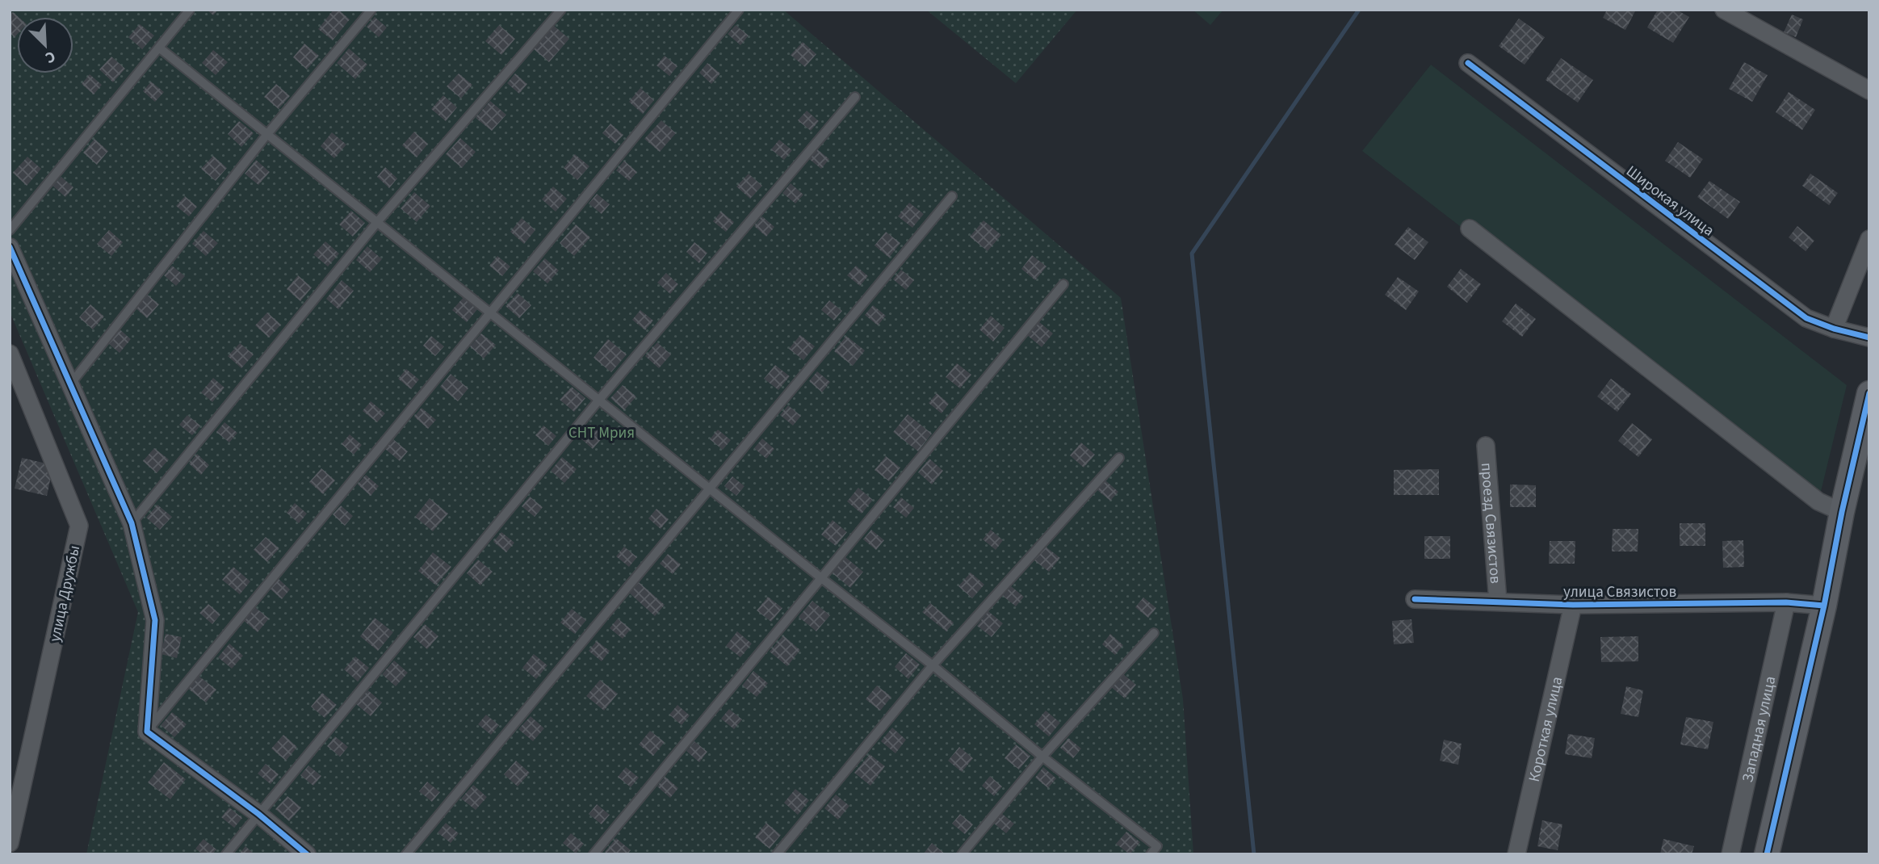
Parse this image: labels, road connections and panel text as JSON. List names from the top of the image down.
{
  "streets": {
    "street": [
      "Широкая улица",
      "проезд Связистов",
      "улица Связистов",
      "улица Дружбы",
      "Западная улица",
      "Короткая улица"
    ]
  },
  "crossings": [
    ["проезд Связистов", "улица Связистов"],
    ["улица Связистов", "Западная улица"],
    ["улица Связистов", "Короткая улица"]
  ],
  "parks": ["СНТ Мрия"],
  "north": "bottom right"
}
